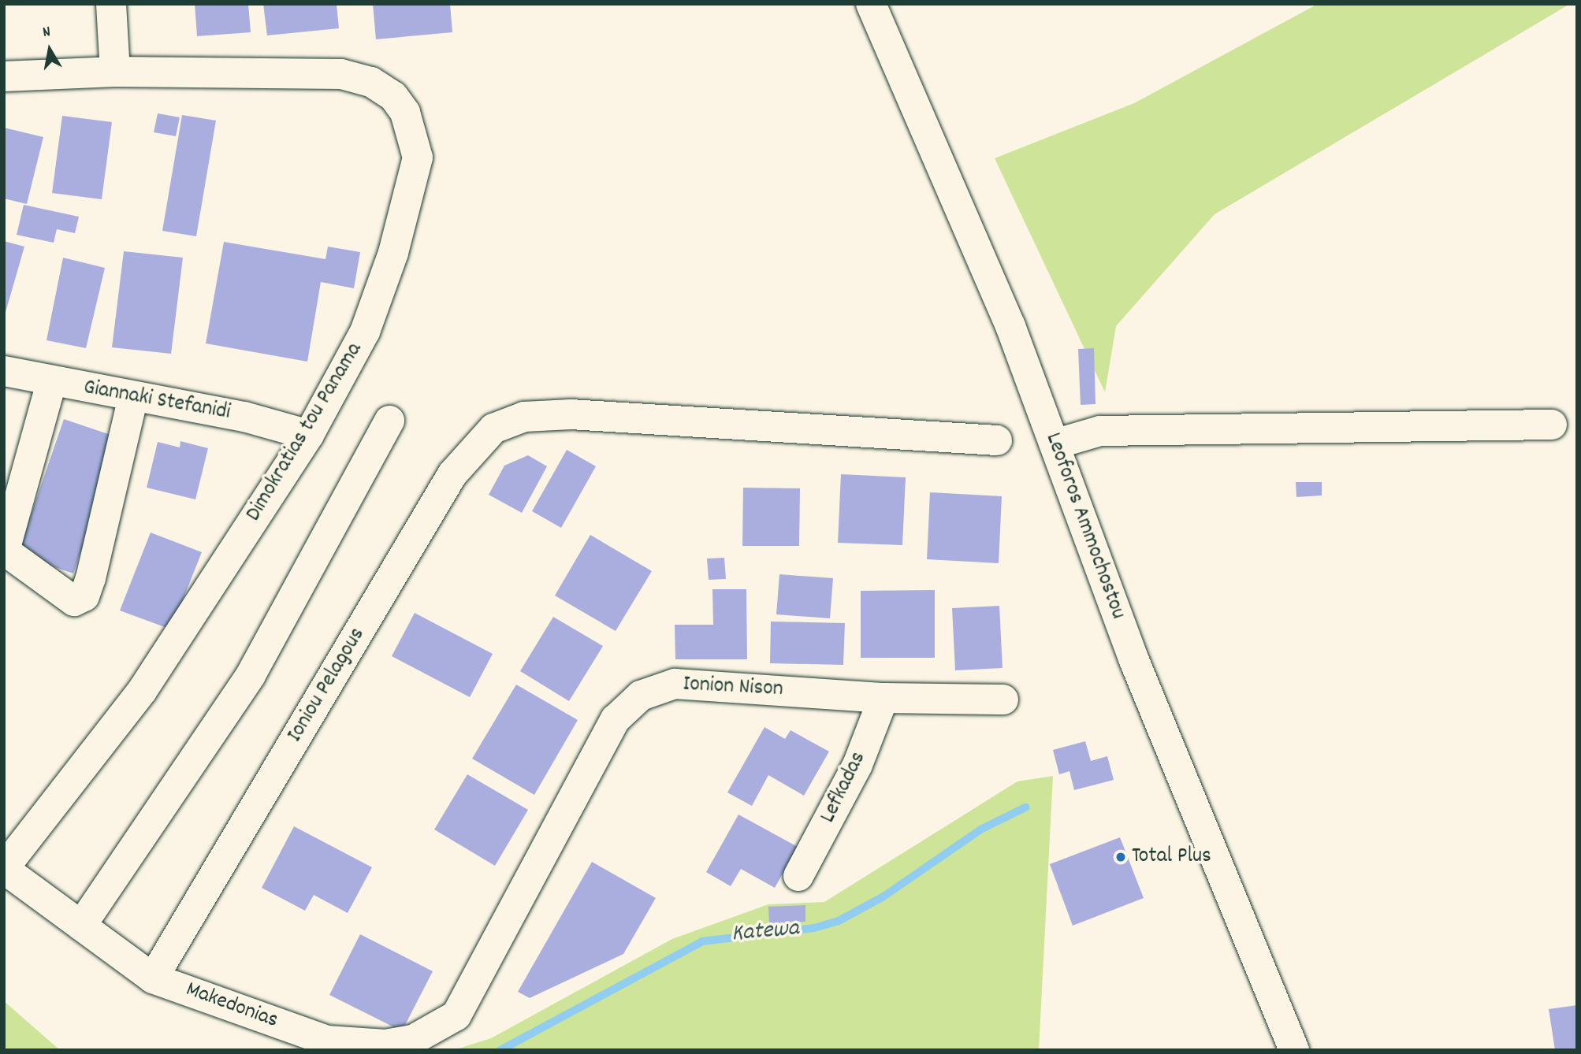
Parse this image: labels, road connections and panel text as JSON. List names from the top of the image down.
{
  "streets": {
    "street": [
      "Giannaki Stefanidi",
      "Dimokratias tou Panama",
      "Leoforos Ammochostou",
      "Ioniou Pelagous",
      "Ionion Nison",
      "Lefkadas",
      "Makedonias"
    ]
  },
  "crossings": [
    ["Giannaki Stefanidi", "Dimokratias tou Panama"],
    ["Dimokratias tou Panama", "Makedonias"],
    ["Ioniou Pelagous", "Makedonias"],
    ["Ionion Nison", "Lefkadas"],
    ["Ionion Nison", "Makedonias"]
  ],
  "water": ["Katewa"],
  "places": ["Total Plus"],
  "north": "top"
}
